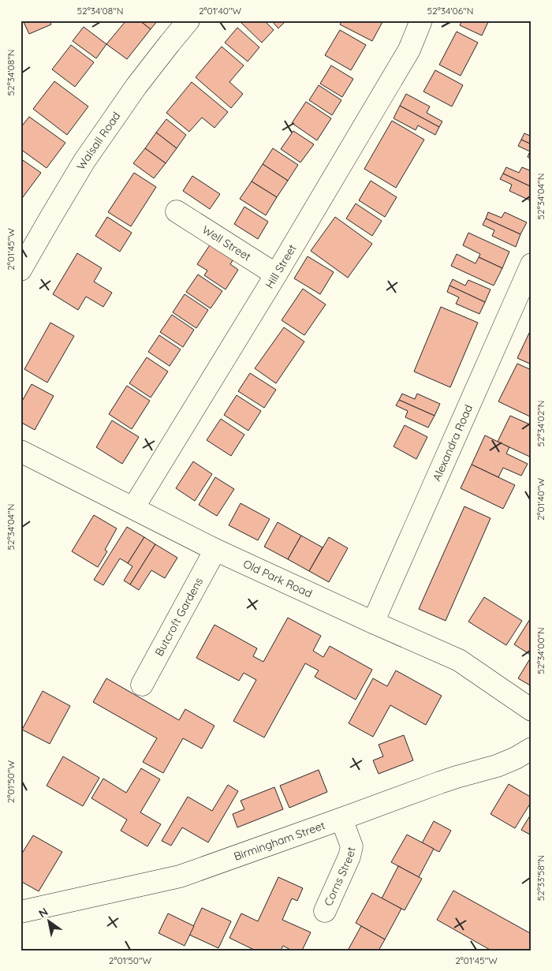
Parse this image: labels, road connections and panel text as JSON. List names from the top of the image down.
{
  "streets": {
    "street": [
      "Walsall Road",
      "Well Street",
      "Hill Street",
      "Alexandra Road",
      "Old Park Road",
      "Butcroft Gardens",
      "Birmingham Street",
      "Corns Street"
    ]
  },
  "crossings": [
    ["Well Street", "Hill Street"],
    ["Hill Street", "Old Park Road"],
    ["Alexandra Road", "Old Park Road"],
    ["Old Park Road", "Butcroft Gardens"],
    ["Birmingham Street", "Corns Street"]
  ],
  "north": "top left",
  "coordinates": [
    "52°34'08\"N",
    "2°01'40\"W",
    "52°34'06\"N",
    "52°34'04\"N",
    "2°01'45\"W",
    "52°34'02\"N",
    "52°34'00\"N",
    "2°01'50\"W",
    "52°33'58\"N"
  ]
}
